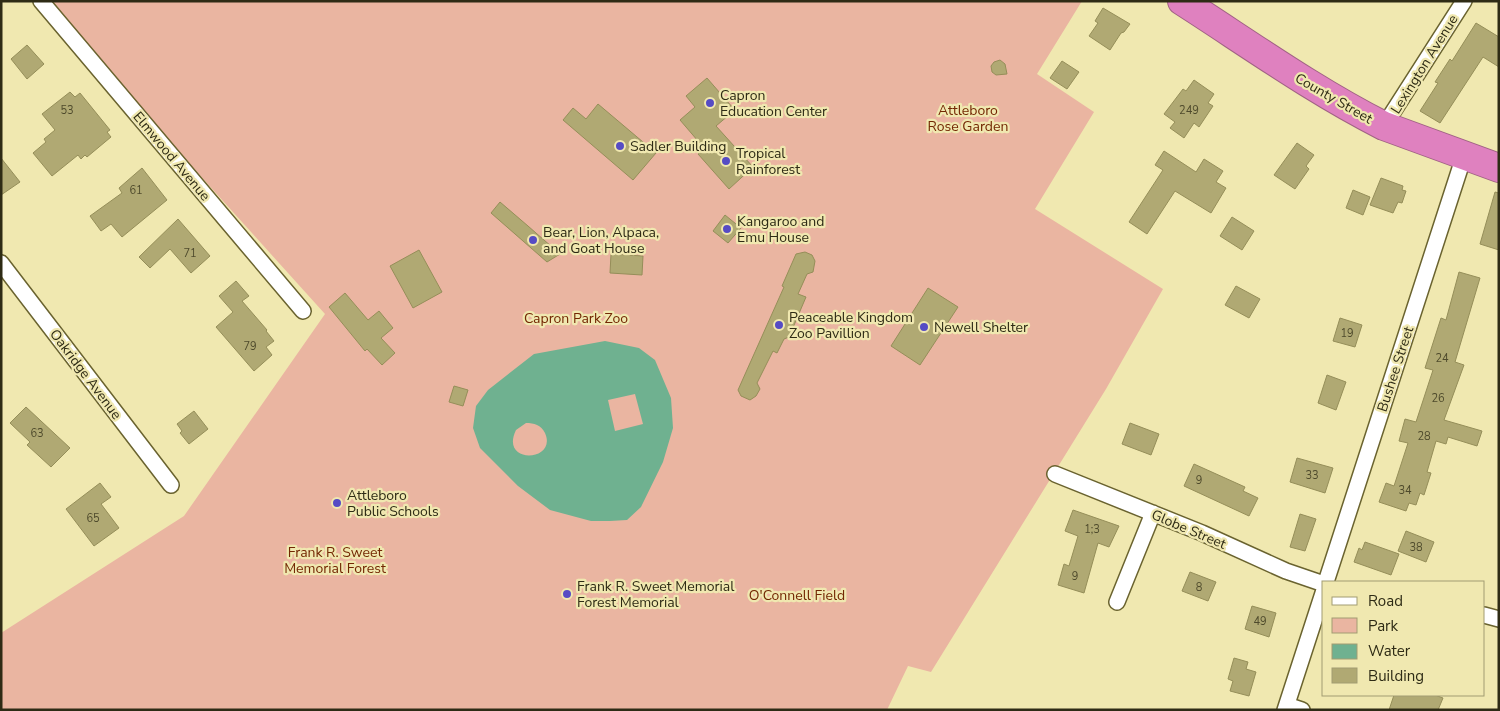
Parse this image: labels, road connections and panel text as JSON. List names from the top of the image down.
{
  "streets": {
    "highway": ["County Street"],
    "street": [
      "Lexington Avenue",
      "Elmwood Avenue",
      "Bushee Street",
      "Oakridge Avenue",
      "Globe Street"
    ]
  },
  "crossings": [
    ["Lexington Avenue", "County Street"],
    ["County Street", "Bushee Street"]
  ],
  "parks": [
    "Attleboro Rose Garden",
    "Capron Park Zoo",
    "Frank R. Sweet Memorial Forest",
    "O'Connell Field"
  ],
  "places": [
    "Capron Education Center",
    "Sadler Building",
    "Tropical Rainforest",
    "Kangaroo and Emu House",
    "Bear, Lion, Alpaca, and Goat House",
    "Peaceable Kingdom Zoo Pavillion",
    "Newell Shelter",
    "Attleboro Public Schools",
    "Frank R. Sweet Memorial Forest Memorial"
  ],
  "house_numbers": [
    "53",
    "249",
    "61",
    "71",
    "19",
    "79",
    "24",
    "26",
    "63",
    "28",
    "33",
    "9",
    "34",
    "65",
    "1;3",
    "38",
    "9",
    "8",
    "49"
  ],
  "legend": [
    "Road",
    "Park",
    "Water",
    "Building"
  ]
}
